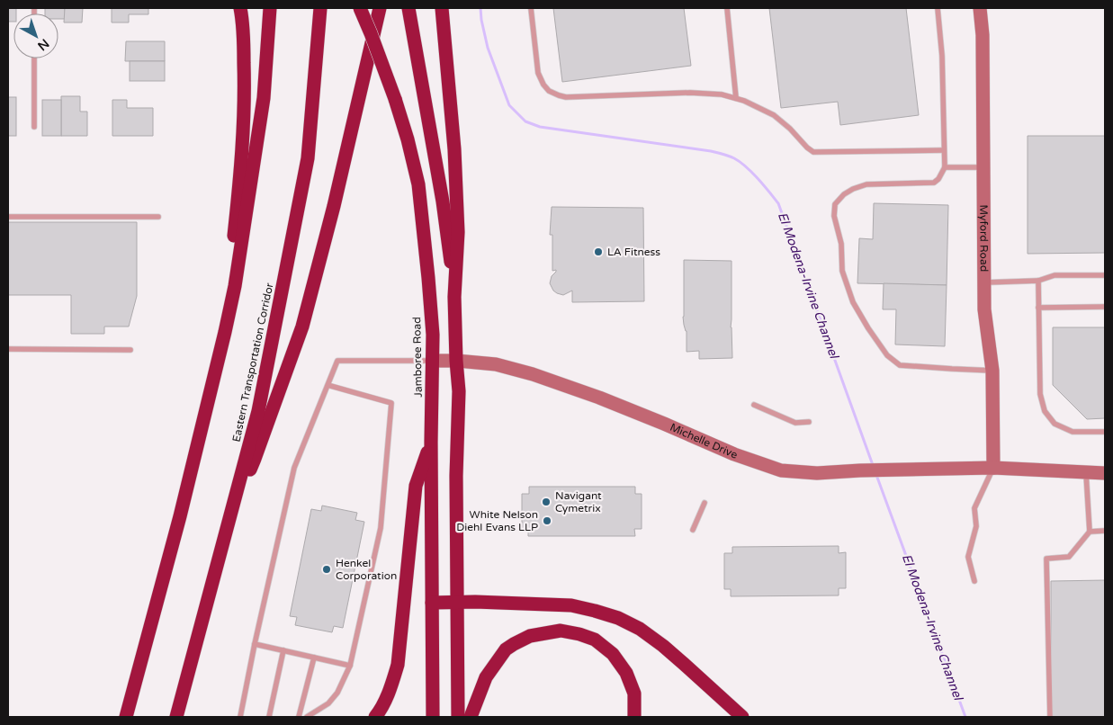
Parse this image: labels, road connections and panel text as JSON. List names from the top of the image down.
{
  "streets": {
    "highway": ["Jamboree Road", "Eastern Transportation Corridor"],
    "street": ["Myford Road", "Michelle Drive"]
  },
  "crossings": [
    ["Myford Road", "Michelle Drive"],
    ["Jamboree Road", "Michelle Drive"]
  ],
  "water": ["El Modena-Irvine Channel"],
  "places": [
    "LA Fitness",
    "Navigant Cymetrix",
    "White Nelson Diehl Evans LLP",
    "Henkel Corporation"
  ],
  "north": "bottom right"
}
